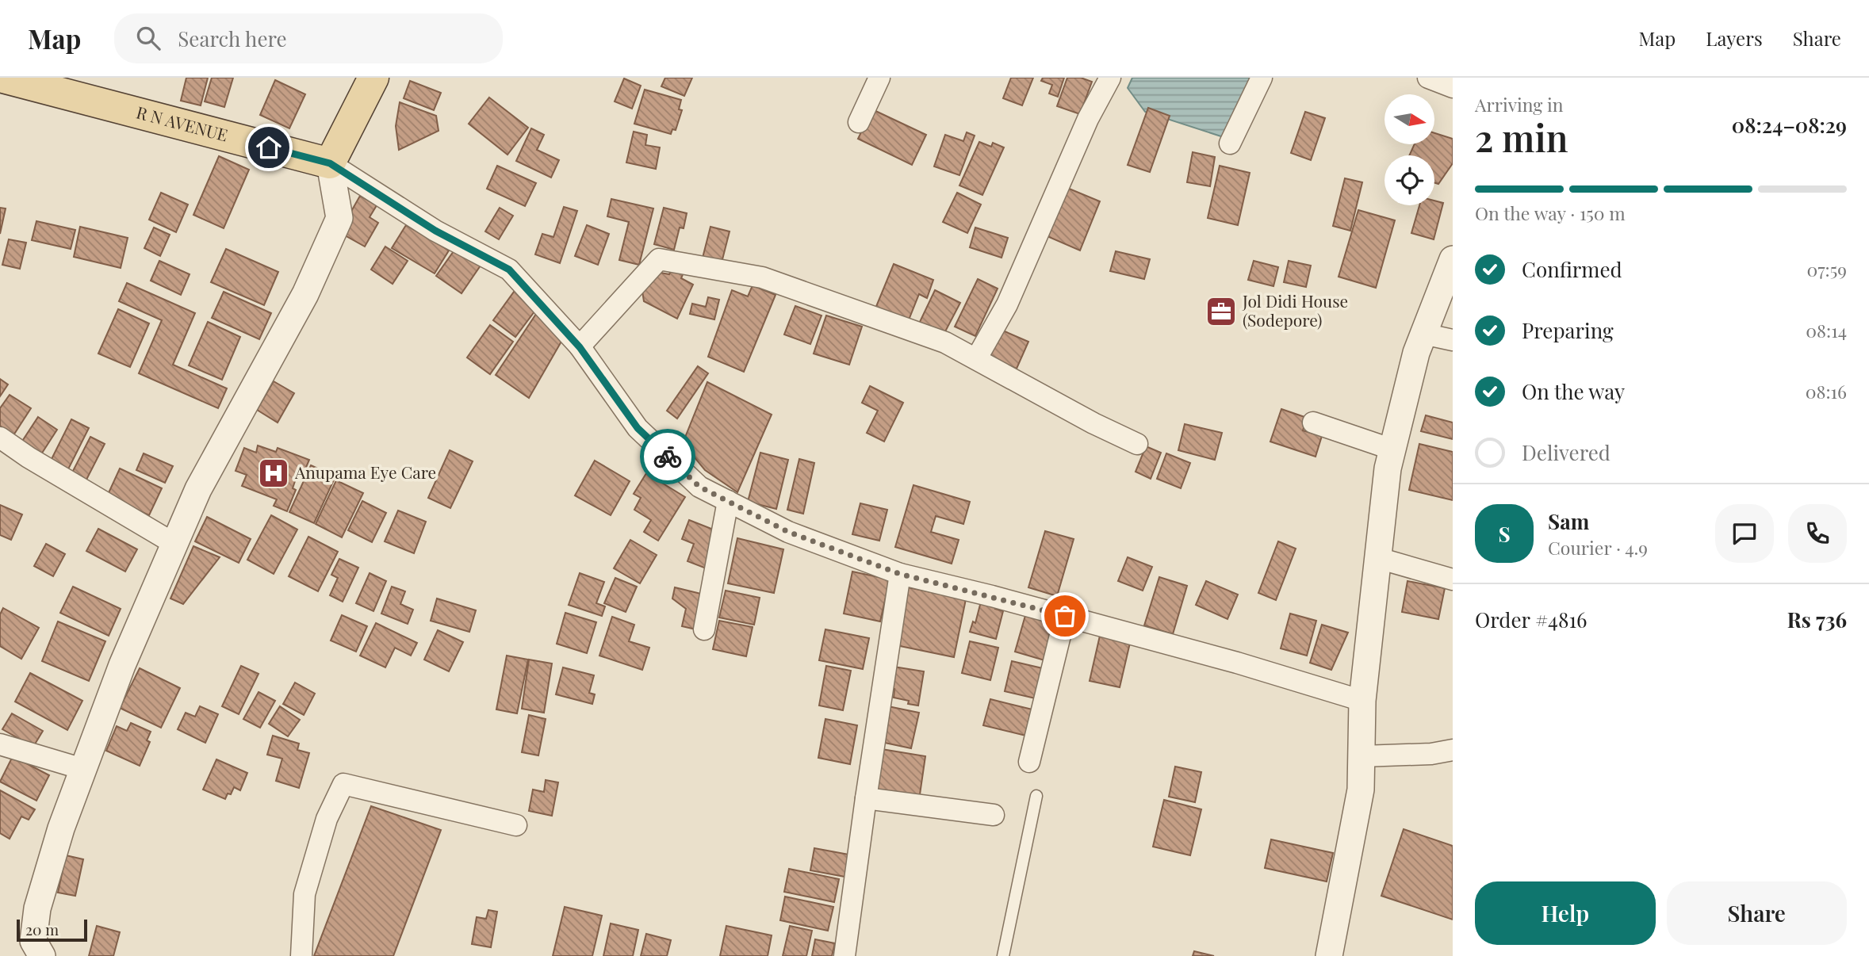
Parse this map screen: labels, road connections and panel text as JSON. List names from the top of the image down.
{
  "streets": {
    "main road": ["R N AVENUE"]
  },
  "places": {
    "office": ["Jol Didi House (Sodepore)"],
    "hospital": ["Anupama Eye Care"]
  },
  "scale_bar": "20 m",
  "north": "right",
  "page": {
    "header": "Map",
    "search": "Search here",
    "nav": ["Map", "Layers", "Share"],
    "heading": ["2 min", "Arriving in", "08:24–08:29"],
    "panel": [
      "Sam",
      "Courier · 4.9",
      "Order #4816",
      "Rs 736"
    ],
    "bar": "On the way · 150 m",
    "list": [
      ["Confirmed", "07:59"],
      ["Preparing", "08:14"],
      ["On the way", "08:16"],
      "Delivered"
    ],
    "round": "S",
    "buttons": ["Help", "Share"],
    "scale": "20 m"
  }
}
